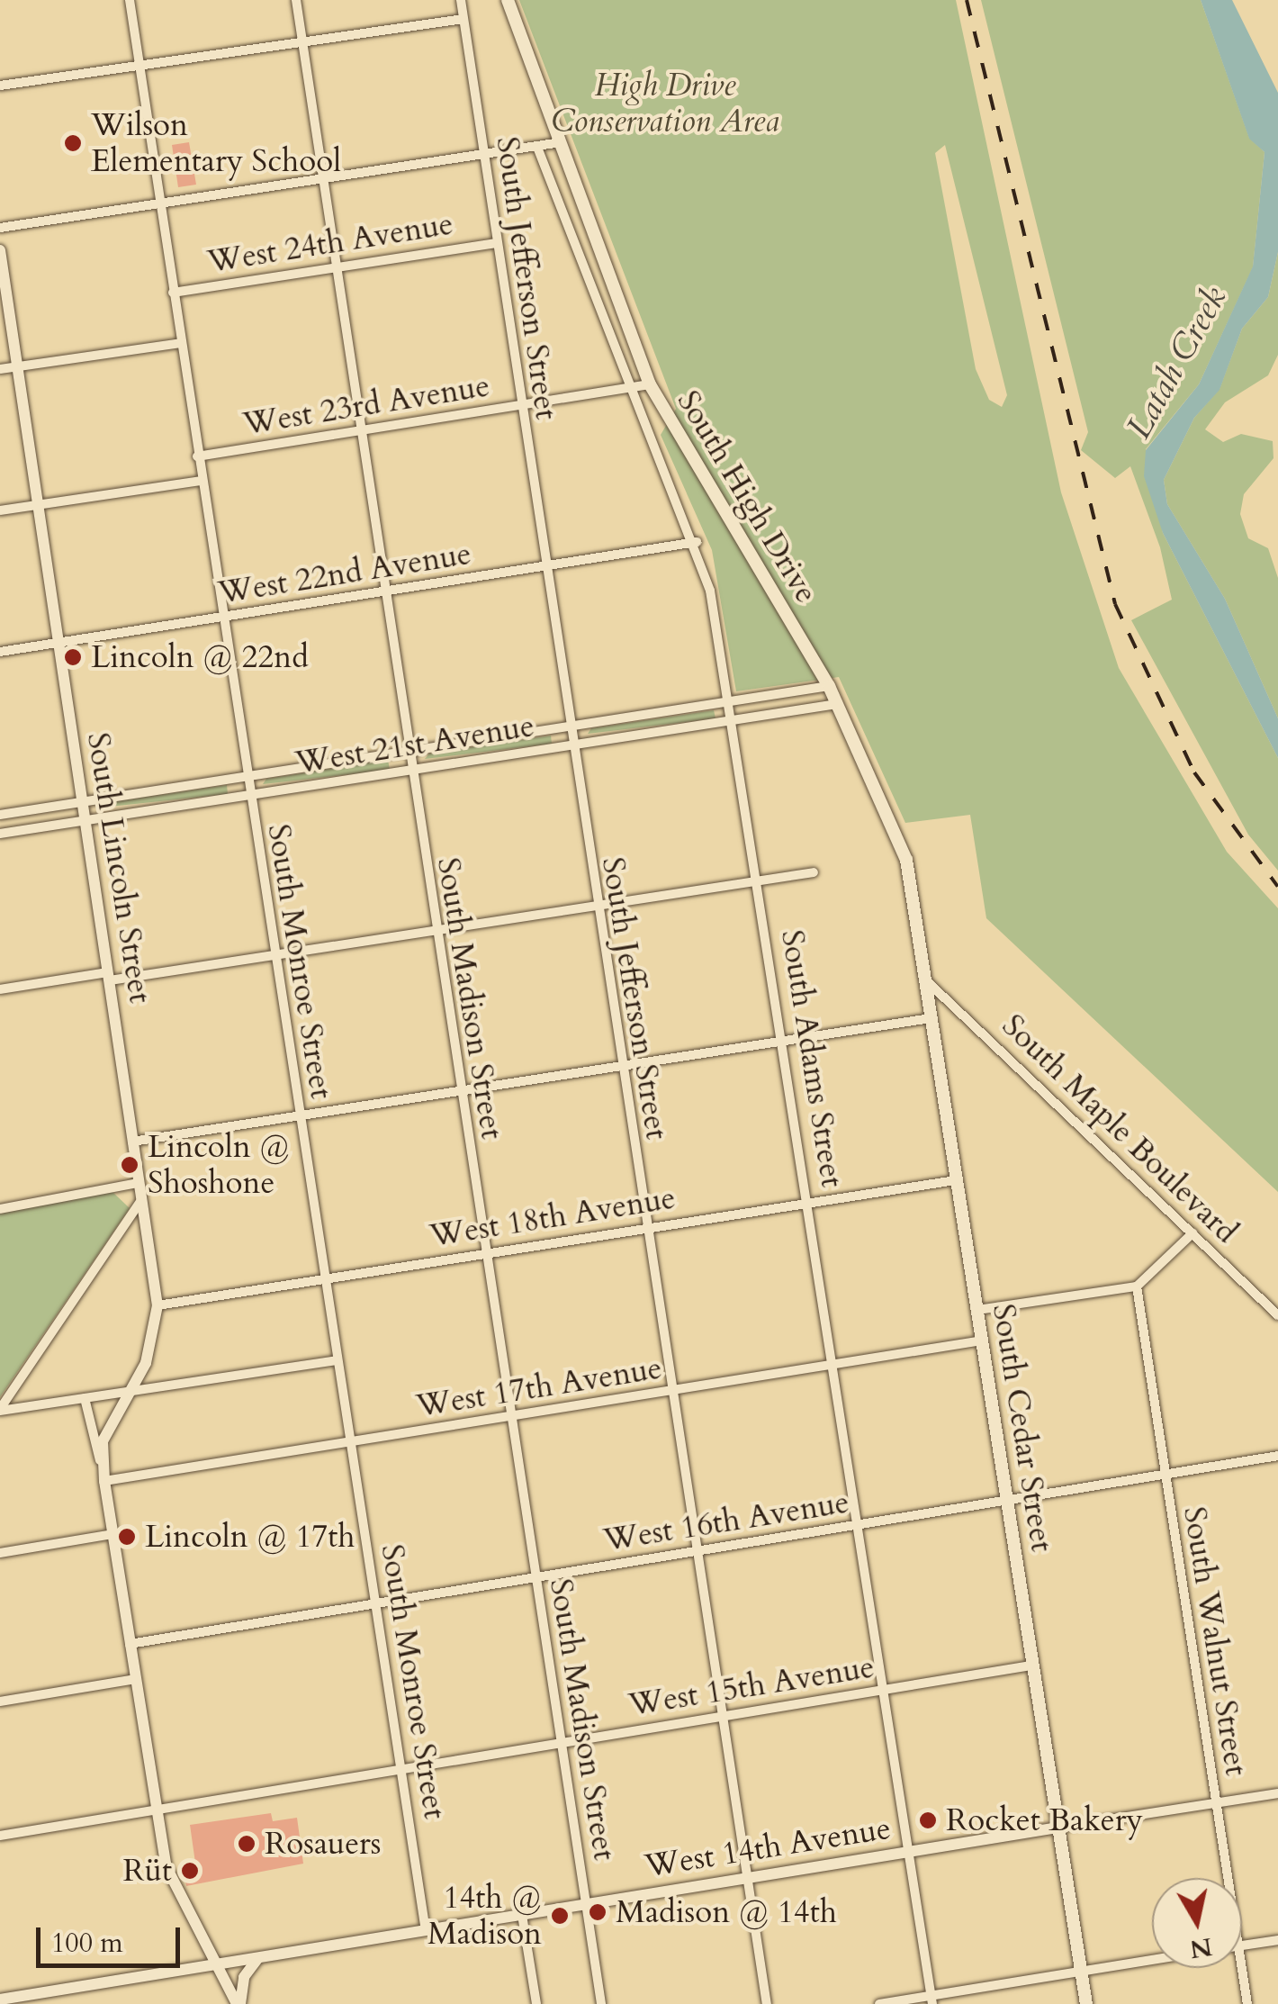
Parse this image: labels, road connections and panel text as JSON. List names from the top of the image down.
{
  "streets": {
    "main road": ["South High Drive", "South Cedar Street"],
    "street": [
      "West 24th Avenue",
      "South Jefferson Street",
      "West 23rd Avenue",
      "West 22nd Avenue",
      "West 21st Avenue",
      "South Lincoln Street",
      "South Monroe Street",
      "South Madison Street",
      "South Adams Street",
      "South Maple Boulevard",
      "West 18th Avenue",
      "West 17th Avenue",
      "West 16th Avenue",
      "South Walnut Street",
      "West 15th Avenue",
      "West 14th Avenue"
    ]
  },
  "crossings": [
    ["West 24th Avenue", "South Jefferson Street"],
    ["West 24th Avenue", "South Monroe Street"],
    ["West 24th Avenue", "South Madison Street"],
    ["South Jefferson Street", "West 23rd Avenue"],
    ["South Jefferson Street", "West 22nd Avenue"],
    ["South Jefferson Street", "West 21st Avenue"],
    ["South Jefferson Street", "West 18th Avenue"],
    ["South Jefferson Street", "West 17th Avenue"],
    ["South Jefferson Street", "West 16th Avenue"],
    ["South Jefferson Street", "West 15th Avenue"],
    ["South Jefferson Street", "West 14th Avenue"],
    ["West 23rd Avenue", "South High Drive"],
    ["West 23rd Avenue", "South Monroe Street"],
    ["West 23rd Avenue", "South Madison Street"],
    ["West 23rd Avenue", "South Adams Street"],
    ["South High Drive", "West 21st Avenue"],
    ["South High Drive", "South Cedar Street"],
    ["West 22nd Avenue", "South Lincoln Street"],
    ["West 22nd Avenue", "South Monroe Street"],
    ["West 22nd Avenue", "South Madison Street"],
    ["West 22nd Avenue", "South Adams Street"],
    ["West 21st Avenue", "South Lincoln Street"],
    ["West 21st Avenue", "South Monroe Street"],
    ["West 21st Avenue", "South Madison Street"],
    ["West 21st Avenue", "South Adams Street"],
    ["South Lincoln Street", "West 18th Avenue"],
    ["South Lincoln Street", "West 17th Avenue"],
    ["South Lincoln Street", "West 16th Avenue"],
    ["South Lincoln Street", "West 15th Avenue"],
    ["South Lincoln Street", "West 14th Avenue"],
    ["South Monroe Street", "West 18th Avenue"],
    ["South Monroe Street", "West 17th Avenue"],
    ["South Monroe Street", "West 16th Avenue"],
    ["South Monroe Street", "West 15th Avenue"],
    ["South Monroe Street", "West 14th Avenue"],
    ["South Madison Street", "West 18th Avenue"],
    ["South Madison Street", "West 17th Avenue"],
    ["South Madison Street", "West 16th Avenue"],
    ["South Madison Street", "West 15th Avenue"],
    ["South Madison Street", "West 14th Avenue"],
    ["South Adams Street", "West 18th Avenue"],
    ["South Adams Street", "West 17th Avenue"],
    ["South Adams Street", "West 16th Avenue"],
    ["South Adams Street", "West 15th Avenue"],
    ["South Adams Street", "West 14th Avenue"],
    ["South Maple Boulevard", "South Cedar Street"],
    ["West 18th Avenue", "South Cedar Street"],
    ["West 17th Avenue", "South Cedar Street"],
    ["South Cedar Street", "West 16th Avenue"],
    ["South Cedar Street", "West 15th Avenue"],
    ["South Cedar Street", "West 14th Avenue"],
    ["West 16th Avenue", "South Walnut Street"],
    ["South Walnut Street", "West 14th Avenue"]
  ],
  "water": ["Latah Creek"],
  "parks": ["High Drive Conservation Area"],
  "places": [
    "Wilson Elementary School",
    "Lincoln @ 22nd",
    "Lincoln @ Shoshone",
    "Lincoln @ 17th",
    "Rocket Bakery",
    "Rosauers",
    "Rüt",
    "Madison @ 14th",
    "14th @ Madison"
  ],
  "scale_bar": "100 m",
  "north": "bottom"
}
